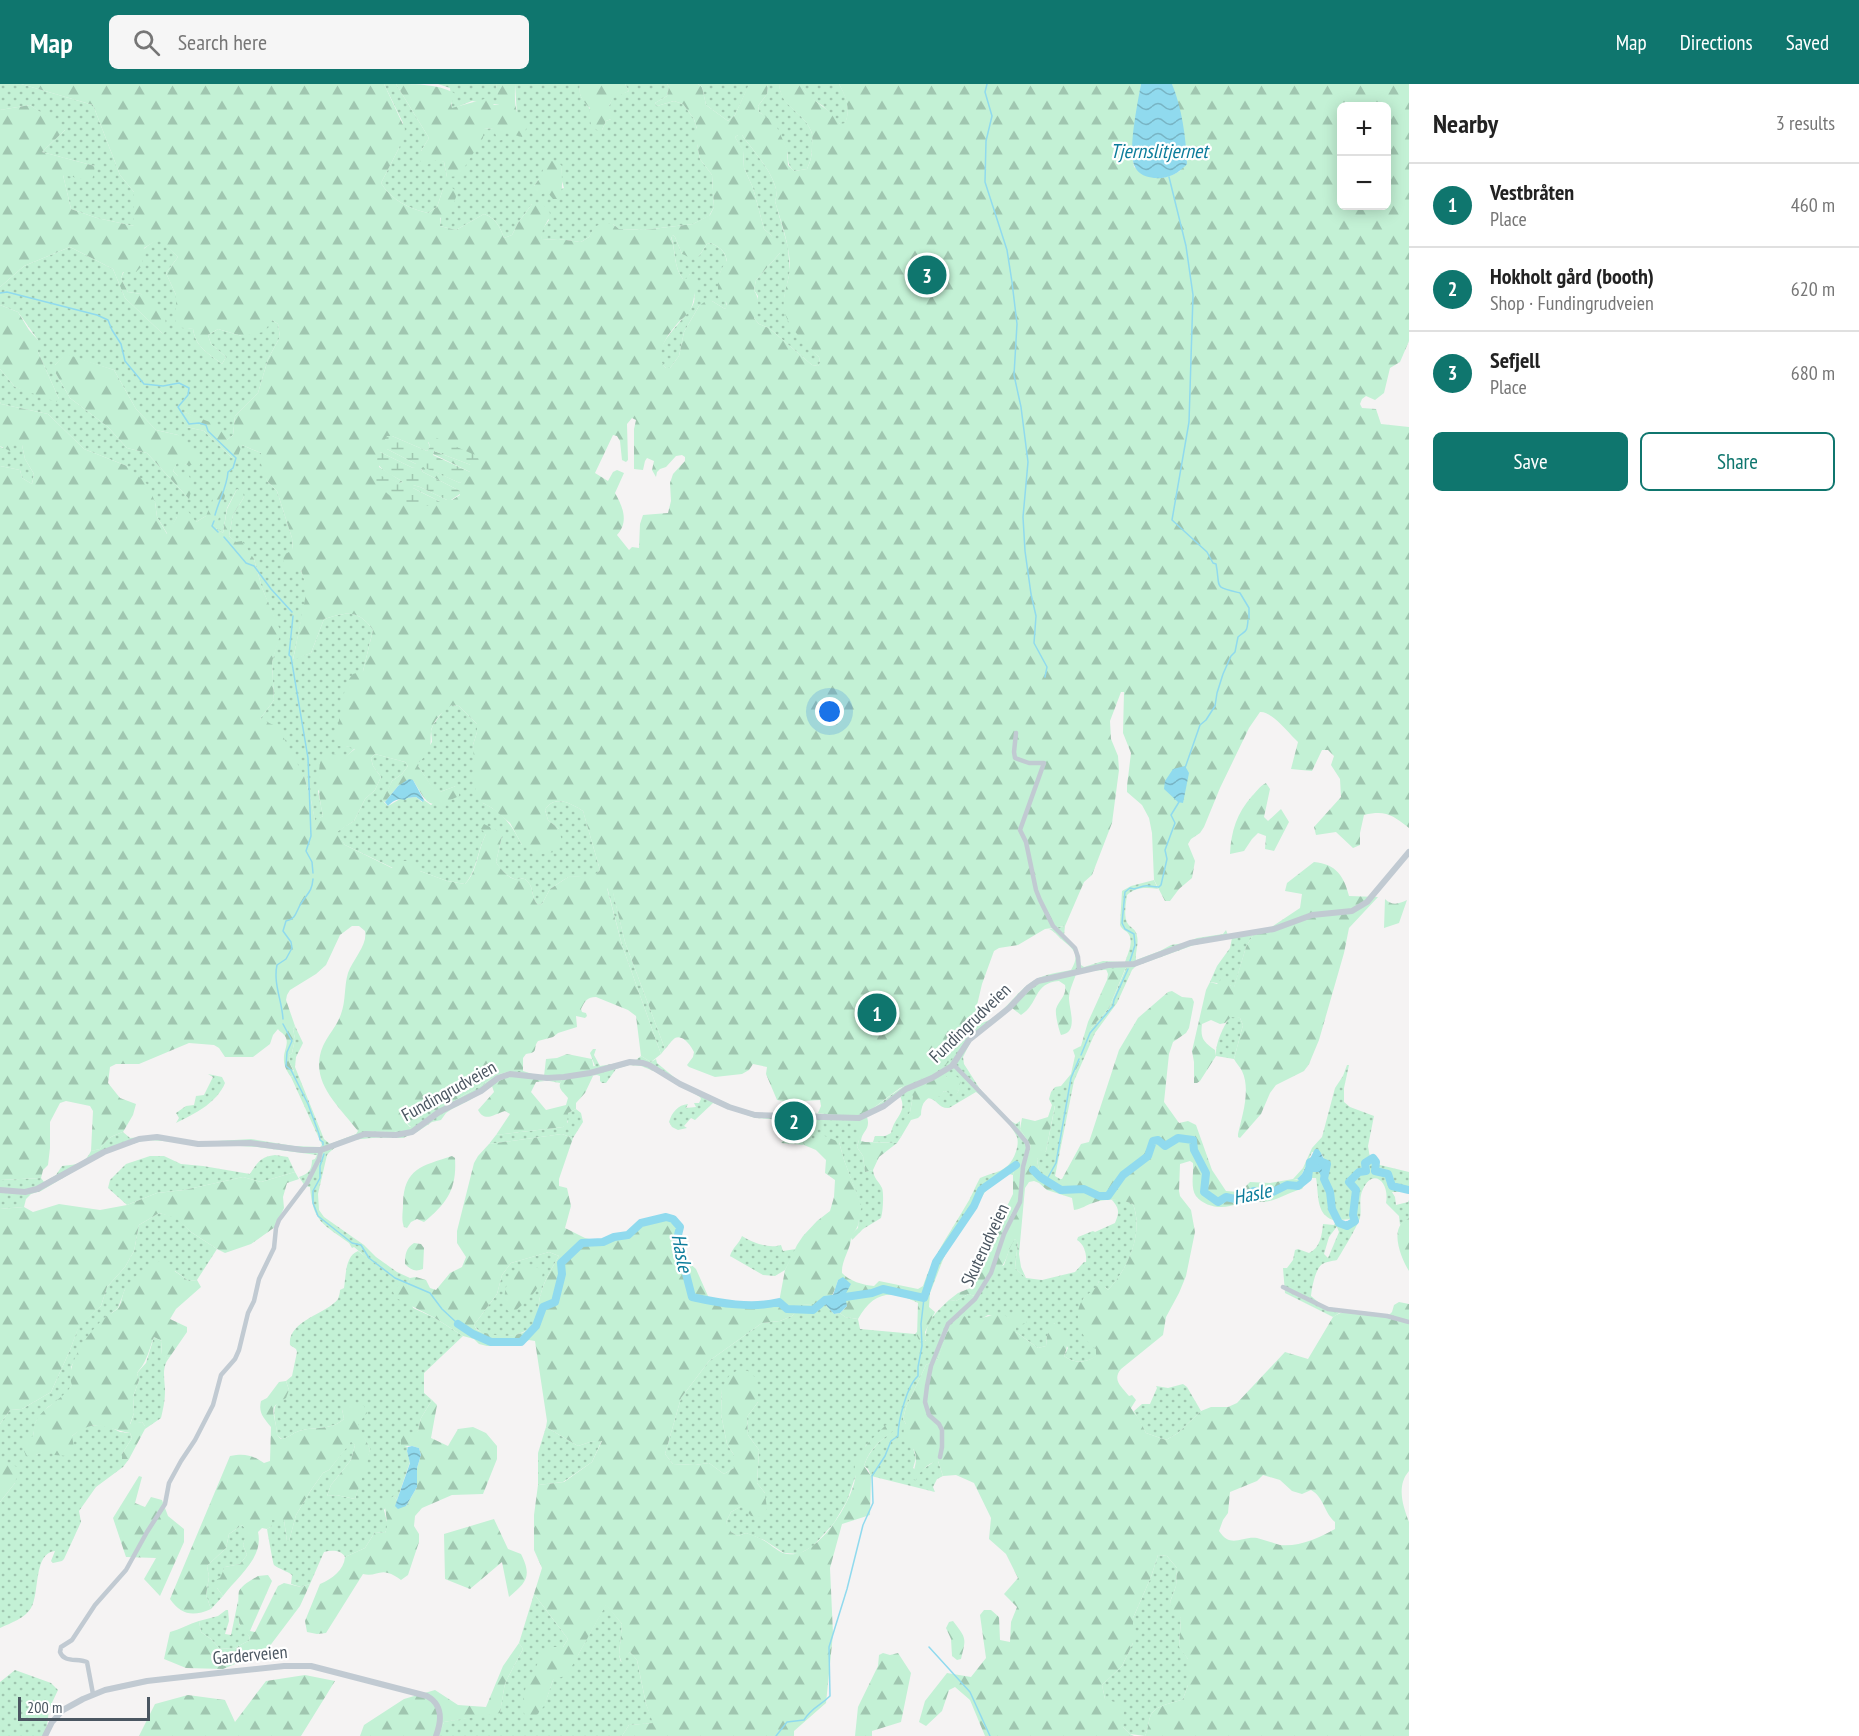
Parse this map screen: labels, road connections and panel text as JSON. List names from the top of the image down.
{
  "streets": {
    "street": ["Fundingrudveien", "Skuterudveien", "Garderveien"]
  },
  "crossings": [
    ["Fundingrudveien", "Skuterudveien"]
  ],
  "water": ["Tjernslitjernet", "Hasle"],
  "scale_bar": "200 m",
  "page": {
    "header": "Map",
    "search": "Search here",
    "nav": ["Map", "Directions", "Saved"],
    "heading": ["Nearby", "3 results"],
    "map_buttons": ["+", "−"],
    "list": [
      {
        "mark": "1",
        "name": "Vestbråten",
        "note": "Place",
        "value": "460 m"
      },
      {
        "mark": "2",
        "name": "Hokholt gård (booth)",
        "note": "Shop · Fundingrudveien",
        "value": "620 m"
      },
      {
        "mark": "3",
        "name": "Sefjell",
        "note": "Place",
        "value": "680 m"
      }
    ],
    "pins": ["3", "1", "2"],
    "buttons": ["Save", "Share"],
    "scale": "200 m"
  }
}
